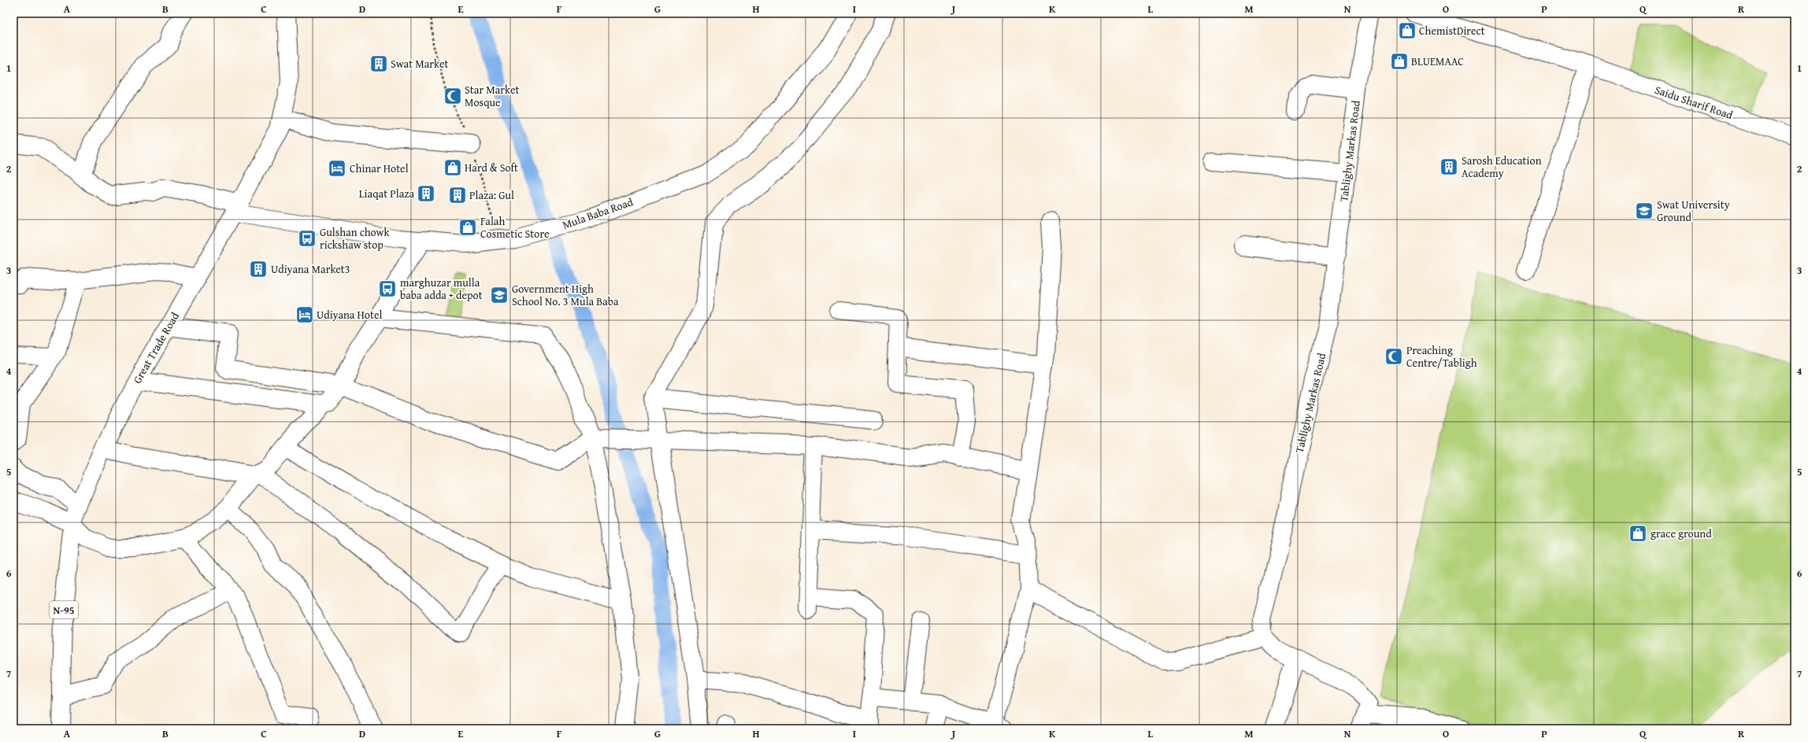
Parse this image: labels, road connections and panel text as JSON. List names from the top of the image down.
{
  "streets": {
    "street": [
      "Saidu Sharif Road",
      "Tablighy Markas Road",
      "Mula Baba Road",
      "Great Trade Road",
      "N-95"
    ]
  },
  "crossings": [
    ["Mula Baba Road", "Great Trade Road"],
    ["Great Trade Road", "N-95"]
  ],
  "places": {
    "shop": [
      "ChemistDirect",
      "BLUEMAAC",
      "Hard & Soft",
      "Falah Cosmetic Store",
      "grace ground"
    ],
    "building": [
      "Swat Market",
      "Sarosh Education Academy",
      "Liaqat Plaza",
      "Plaza: Gul",
      "Udiyana Market3"
    ],
    "mosque": ["Star Market Mosque", "Preaching Centre/Tabligh"],
    "hotel": ["Chinar Hotel", "Udiyana Hotel"],
    "school or university": ["Swat University Ground", "Government High School No. 3 Mula Baba"],
    "bus stop": ["Gulshan chowk rickshaw stop", "marghuzar mulla baba adda + depot"]
  },
  "grid": {
    "columns": [
      "A",
      "B",
      "C",
      "D",
      "E",
      "F",
      "G",
      "H",
      "I",
      "J",
      "K",
      "L",
      "M",
      "N",
      "O",
      "P",
      "Q",
      "R"
    ],
    "rows": [
      "1",
      "2",
      "3",
      "4",
      "5",
      "6",
      "7"
    ]
  }
}
